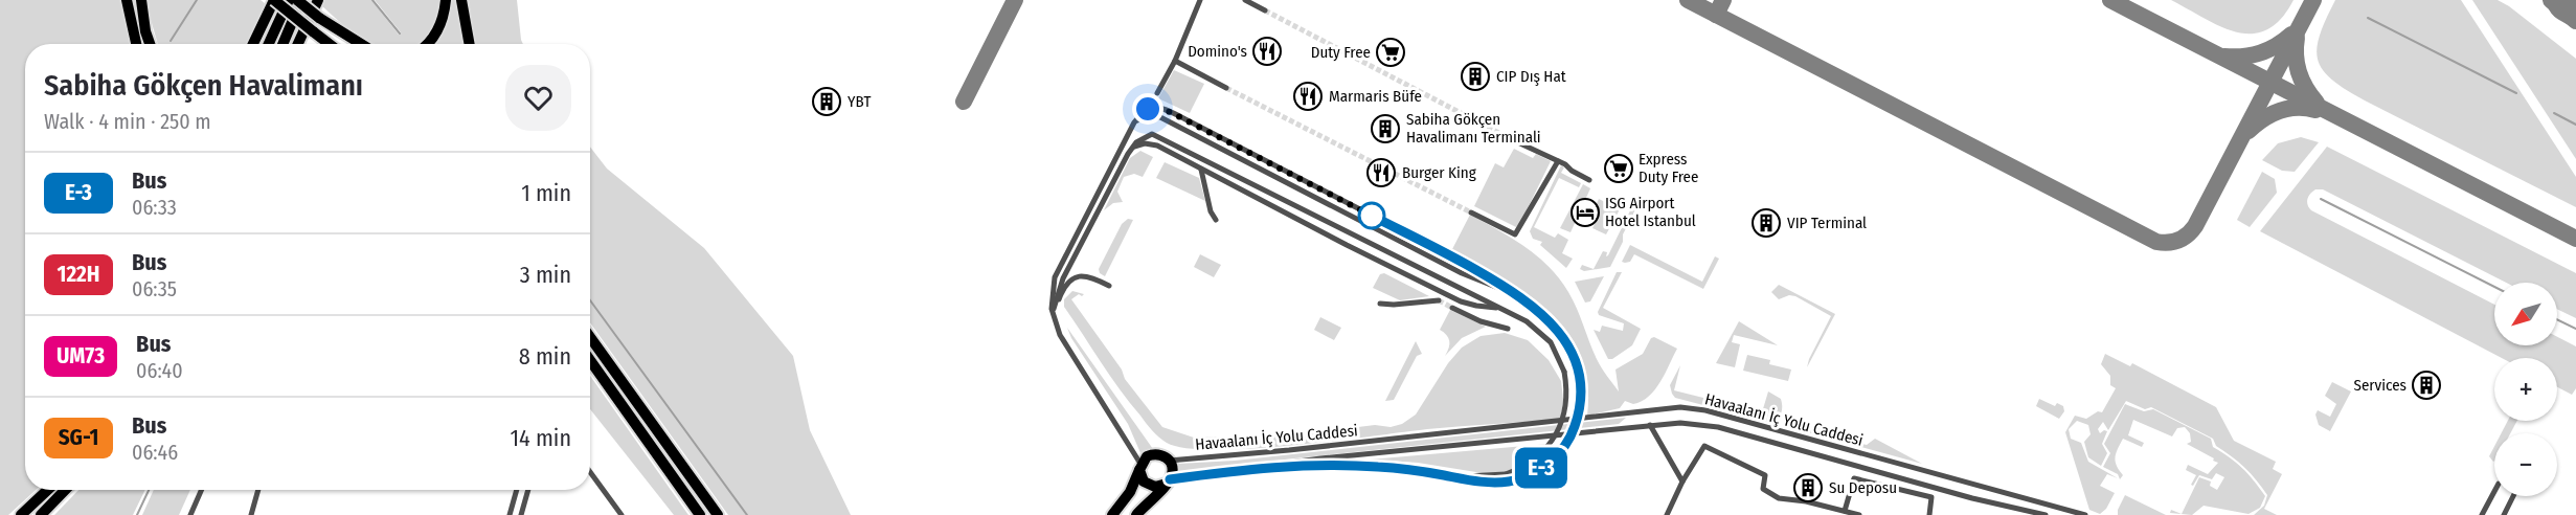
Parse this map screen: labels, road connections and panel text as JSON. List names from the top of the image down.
{
  "streets": {
    "street": ["Havaalanı İç Yolu Caddesi"]
  },
  "places": {
    "restaurant": ["Domino's", "Marmaris Büfe", "Burger King"],
    "supermarket": ["Duty Free", "Express Duty Free"],
    "building": [
      "CIP Dış Hat",
      "YBT",
      "Sabiha Gökçen Havalimanı Terminali",
      "VIP Terminal",
      "Services",
      "Su Deposu"
    ],
    "hotel": ["ISG Airport Hotel Istanbul"]
  },
  "lines": ["bus line E-3"],
  "north": "bottom left",
  "page": {
    "on_map": "E-3",
    "heading": ["Sabiha Gökçen Havalimanı", "Walk · 4 min · 250 m"],
    "list": [
      {
        "mark": "E-3",
        "name": "Bus",
        "note": "06:33",
        "value": "1 min"
      },
      {
        "mark": "122H",
        "name": "Bus",
        "note": "06:35",
        "value": "3 min"
      },
      {
        "mark": "UM73",
        "name": "Bus",
        "note": "06:40",
        "value": "8 min"
      },
      {
        "mark": "SG-1",
        "name": "Bus",
        "note": "06:46",
        "value": "14 min"
      }
    ],
    "map_buttons": ["+", "−"]
  }
}
